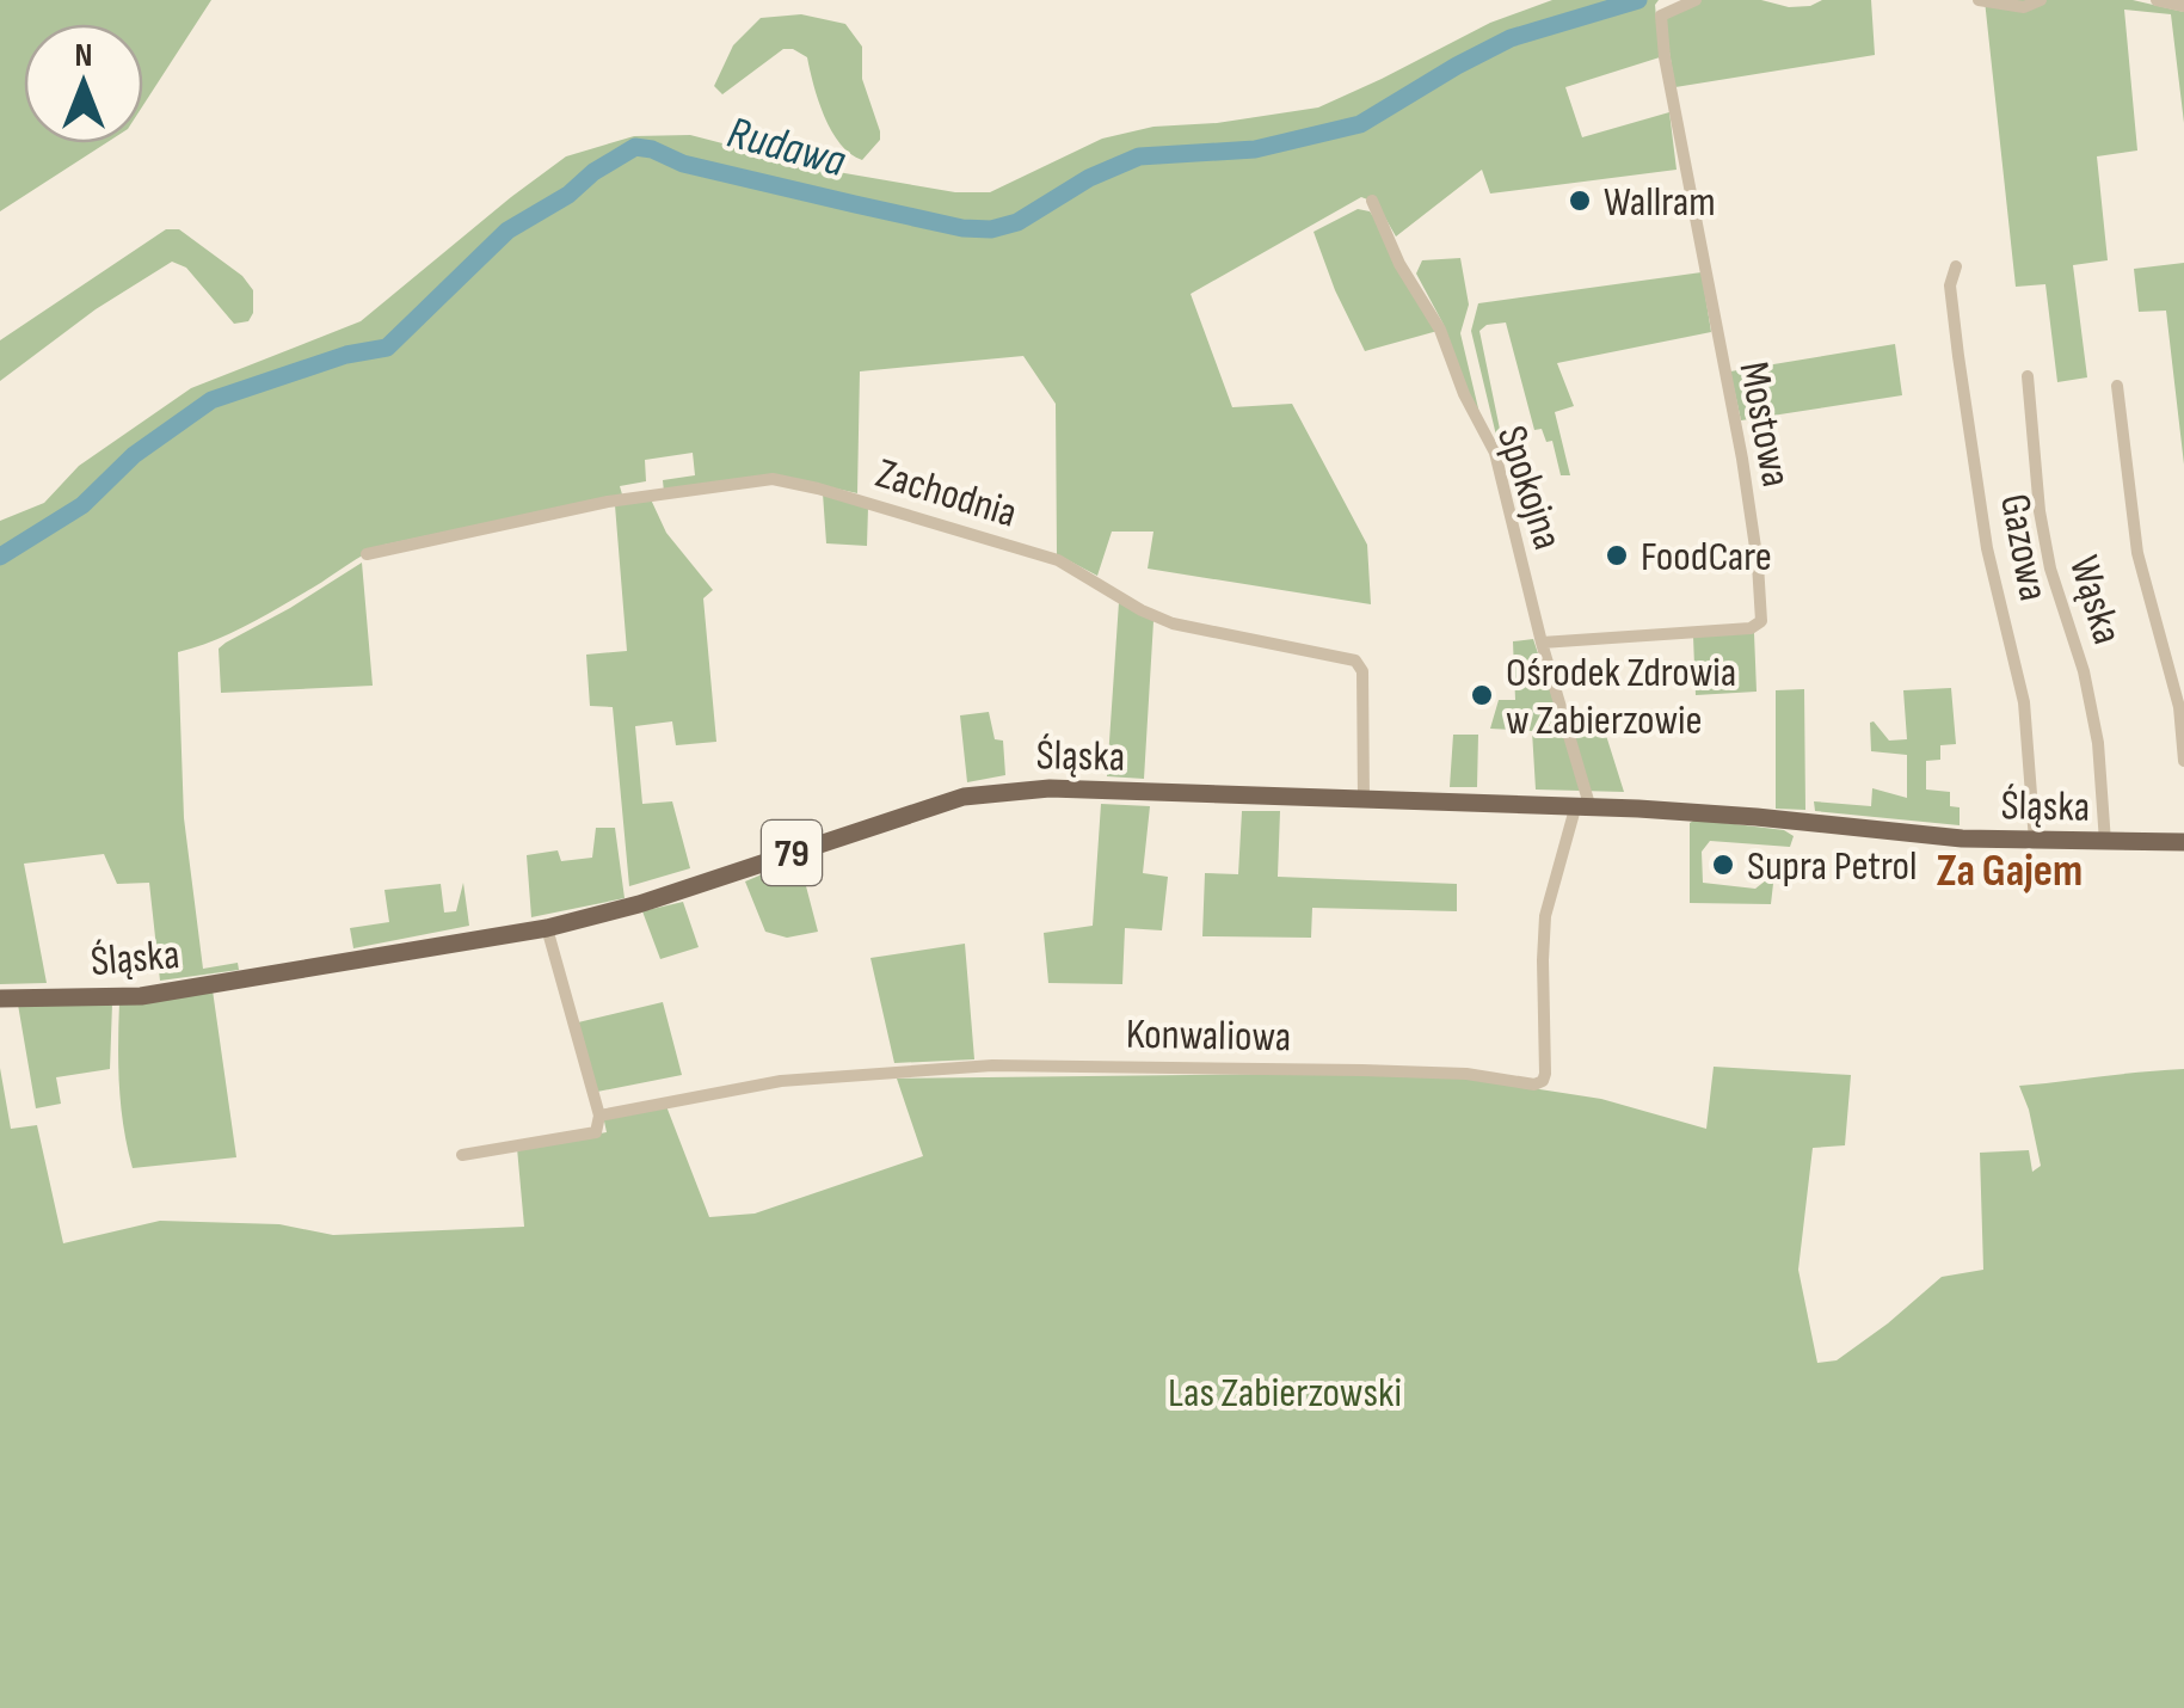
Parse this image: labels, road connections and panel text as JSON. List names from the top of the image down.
{
  "streets": {
    "main road": ["Śląska", "79"],
    "street": [
      "Mostowa",
      "Spokojna",
      "Zachodnia",
      "Gazowa",
      "Wąska",
      "Konwaliowa"
    ]
  },
  "crossings": [
    ["Mostowa", "Spokojna"],
    ["Spokojna", "Śląska"],
    ["Spokojna", "Konwaliowa"],
    ["Zachodnia", "Śląska"],
    ["Gazowa", "Śląska"],
    ["Wąska", "Śląska"],
    ["Śląska", "Konwaliowa"]
  ],
  "districts": ["Za Gajem"],
  "water": ["Rudawa"],
  "parks": ["Las Zabierzowski"],
  "places": [
    "Wallram",
    "FoodCare",
    "Ośrodek Zdrowia w Zabierzowie",
    "Supra Petrol"
  ],
  "north": "top"
}
